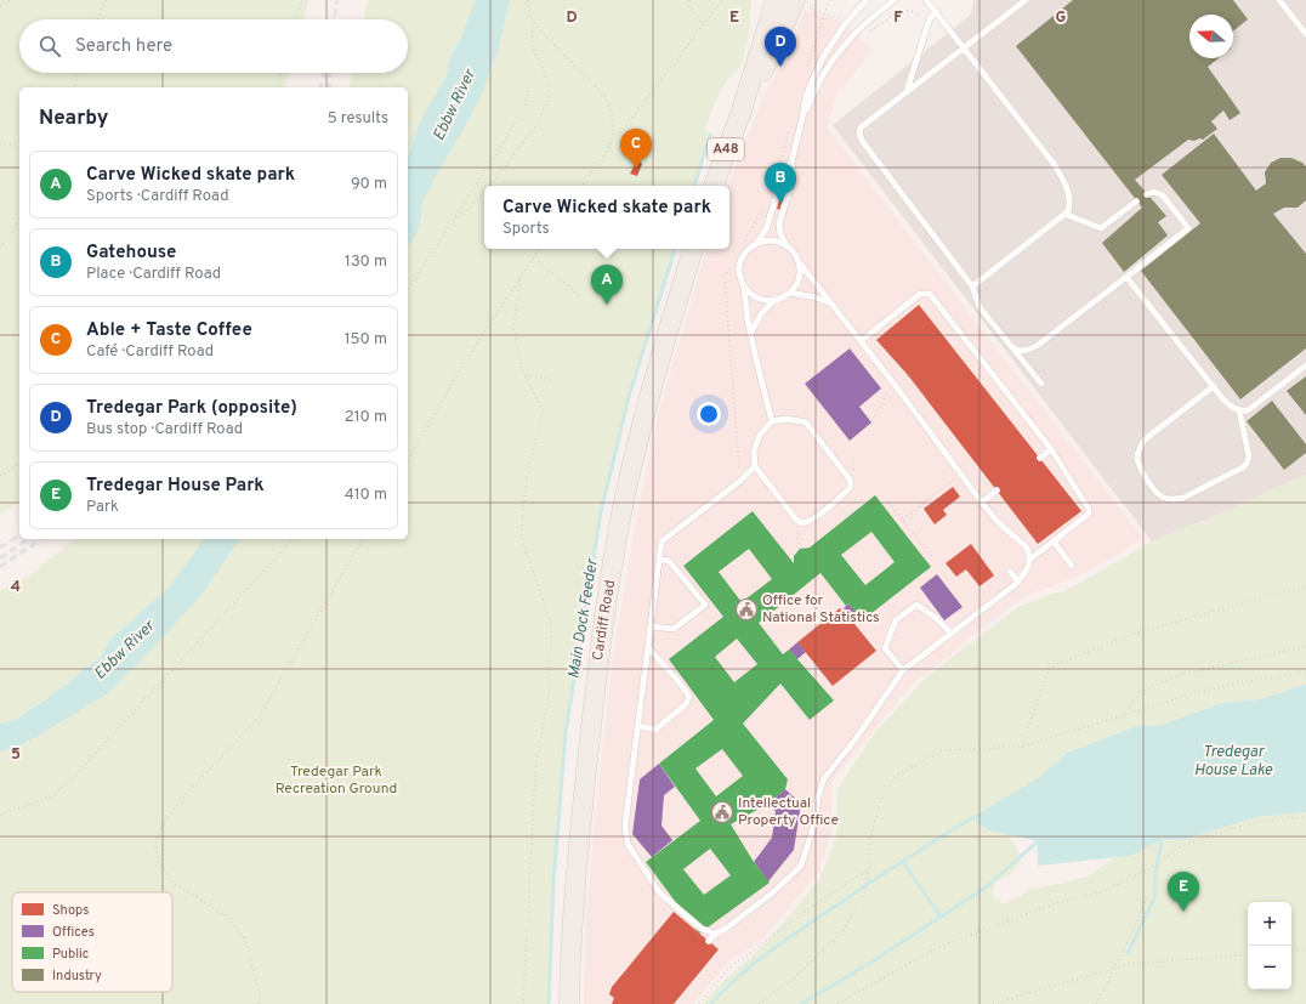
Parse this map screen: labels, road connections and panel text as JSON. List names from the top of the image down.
{
  "streets": {
    "main road": ["A48", "Cardiff Road"]
  },
  "water": ["Ebbw River", "Main Dock Feeder", "Tredegar House Lake"],
  "parks": ["Tredegar Park Recreation Ground"],
  "places": {
    "public building": ["Office for National Statistics", "Intellectual Property Office"]
  },
  "legend": [
    "Shops",
    "Offices",
    "Public",
    "Industry"
  ],
  "north": "left",
  "page": {
    "search": "Search here",
    "pins": [
      "D",
      "C",
      "B",
      "A",
      "E"
    ],
    "heading": ["Nearby", "5 results"],
    "list": [
      {
        "mark": "A",
        "name": "Carve Wicked skate park",
        "note": "Sports · Cardiff Road",
        "value": "90 m"
      },
      {
        "mark": "B",
        "name": "Gatehouse",
        "note": "Place · Cardiff Road",
        "value": "130 m"
      },
      {
        "mark": "C",
        "name": "Able + Taste Coffee",
        "note": "Café · Cardiff Road",
        "value": "150 m"
      },
      {
        "mark": "D",
        "name": "Tredegar Park (opposite)",
        "note": "Bus stop · Cardiff Road",
        "value": "210 m"
      },
      {
        "mark": "E",
        "name": "Tredegar House Park",
        "note": "Park",
        "value": "410 m"
      }
    ],
    "popup": ["Carve Wicked skate park", "Sports"],
    "map_buttons": ["+", "−"]
  },
  "grid": {
    "columns": [
      "D",
      "E",
      "F",
      "G"
    ],
    "rows": ["4", "5"]
  }
}
